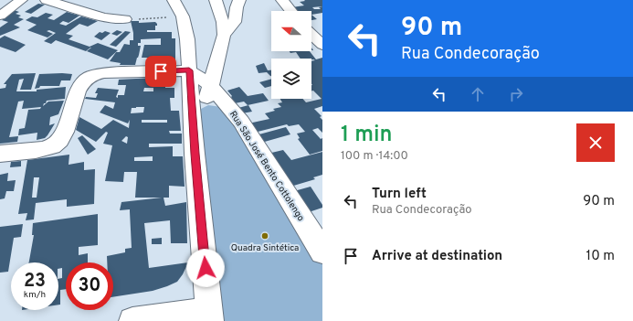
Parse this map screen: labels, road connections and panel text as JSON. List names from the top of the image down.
{
  "streets": {
    "street": ["Rua São José Bento Cottolengo"]
  },
  "places": ["Quadra Sintética"],
  "north": "left",
  "page": {
    "turn": ["90 m", "Rua Condecoração"],
    "heading": ["1 min", "100 m · 14:00"],
    "list": [
      {
        "name": "Turn left",
        "note": "Rua Condecoração",
        "value": "90 m"
      },
      {
        "name": "Arrive at destination",
        "value": "10 m"
      }
    ],
    "speed": "23 km/h",
    "limit": "30"
  }
}
